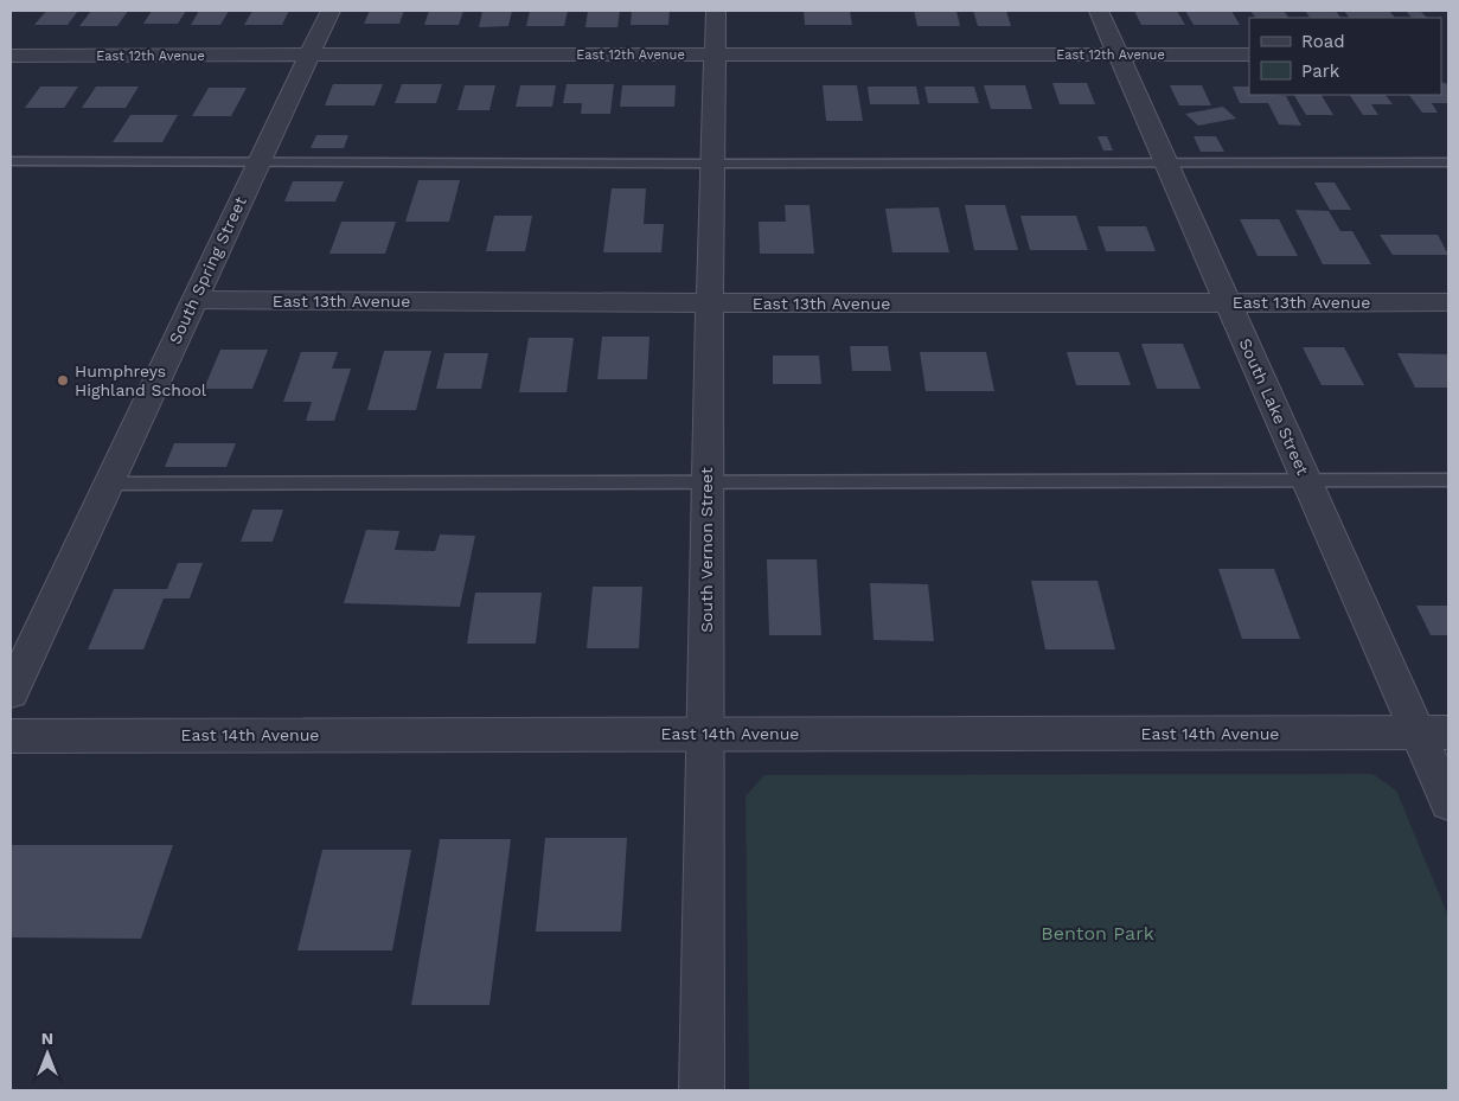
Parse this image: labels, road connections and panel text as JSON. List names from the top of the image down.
{
  "streets": {
    "street": [
      "East 12th Avenue",
      "South Spring Street",
      "East 13th Avenue",
      "South Lake Street",
      "South Vernon Street",
      "East 14th Avenue"
    ]
  },
  "crossings": [
    ["East 12th Avenue", "South Spring Street"],
    ["East 12th Avenue", "South Lake Street"],
    ["East 12th Avenue", "South Vernon Street"],
    ["South Spring Street", "East 13th Avenue"],
    ["East 13th Avenue", "South Lake Street"],
    ["East 13th Avenue", "South Vernon Street"],
    ["South Lake Street", "East 14th Avenue"],
    ["South Vernon Street", "East 14th Avenue"]
  ],
  "parks": ["Benton Park"],
  "places": ["Humphreys Highland School"],
  "legend": ["Road", "Park"],
  "north": "top"
}
